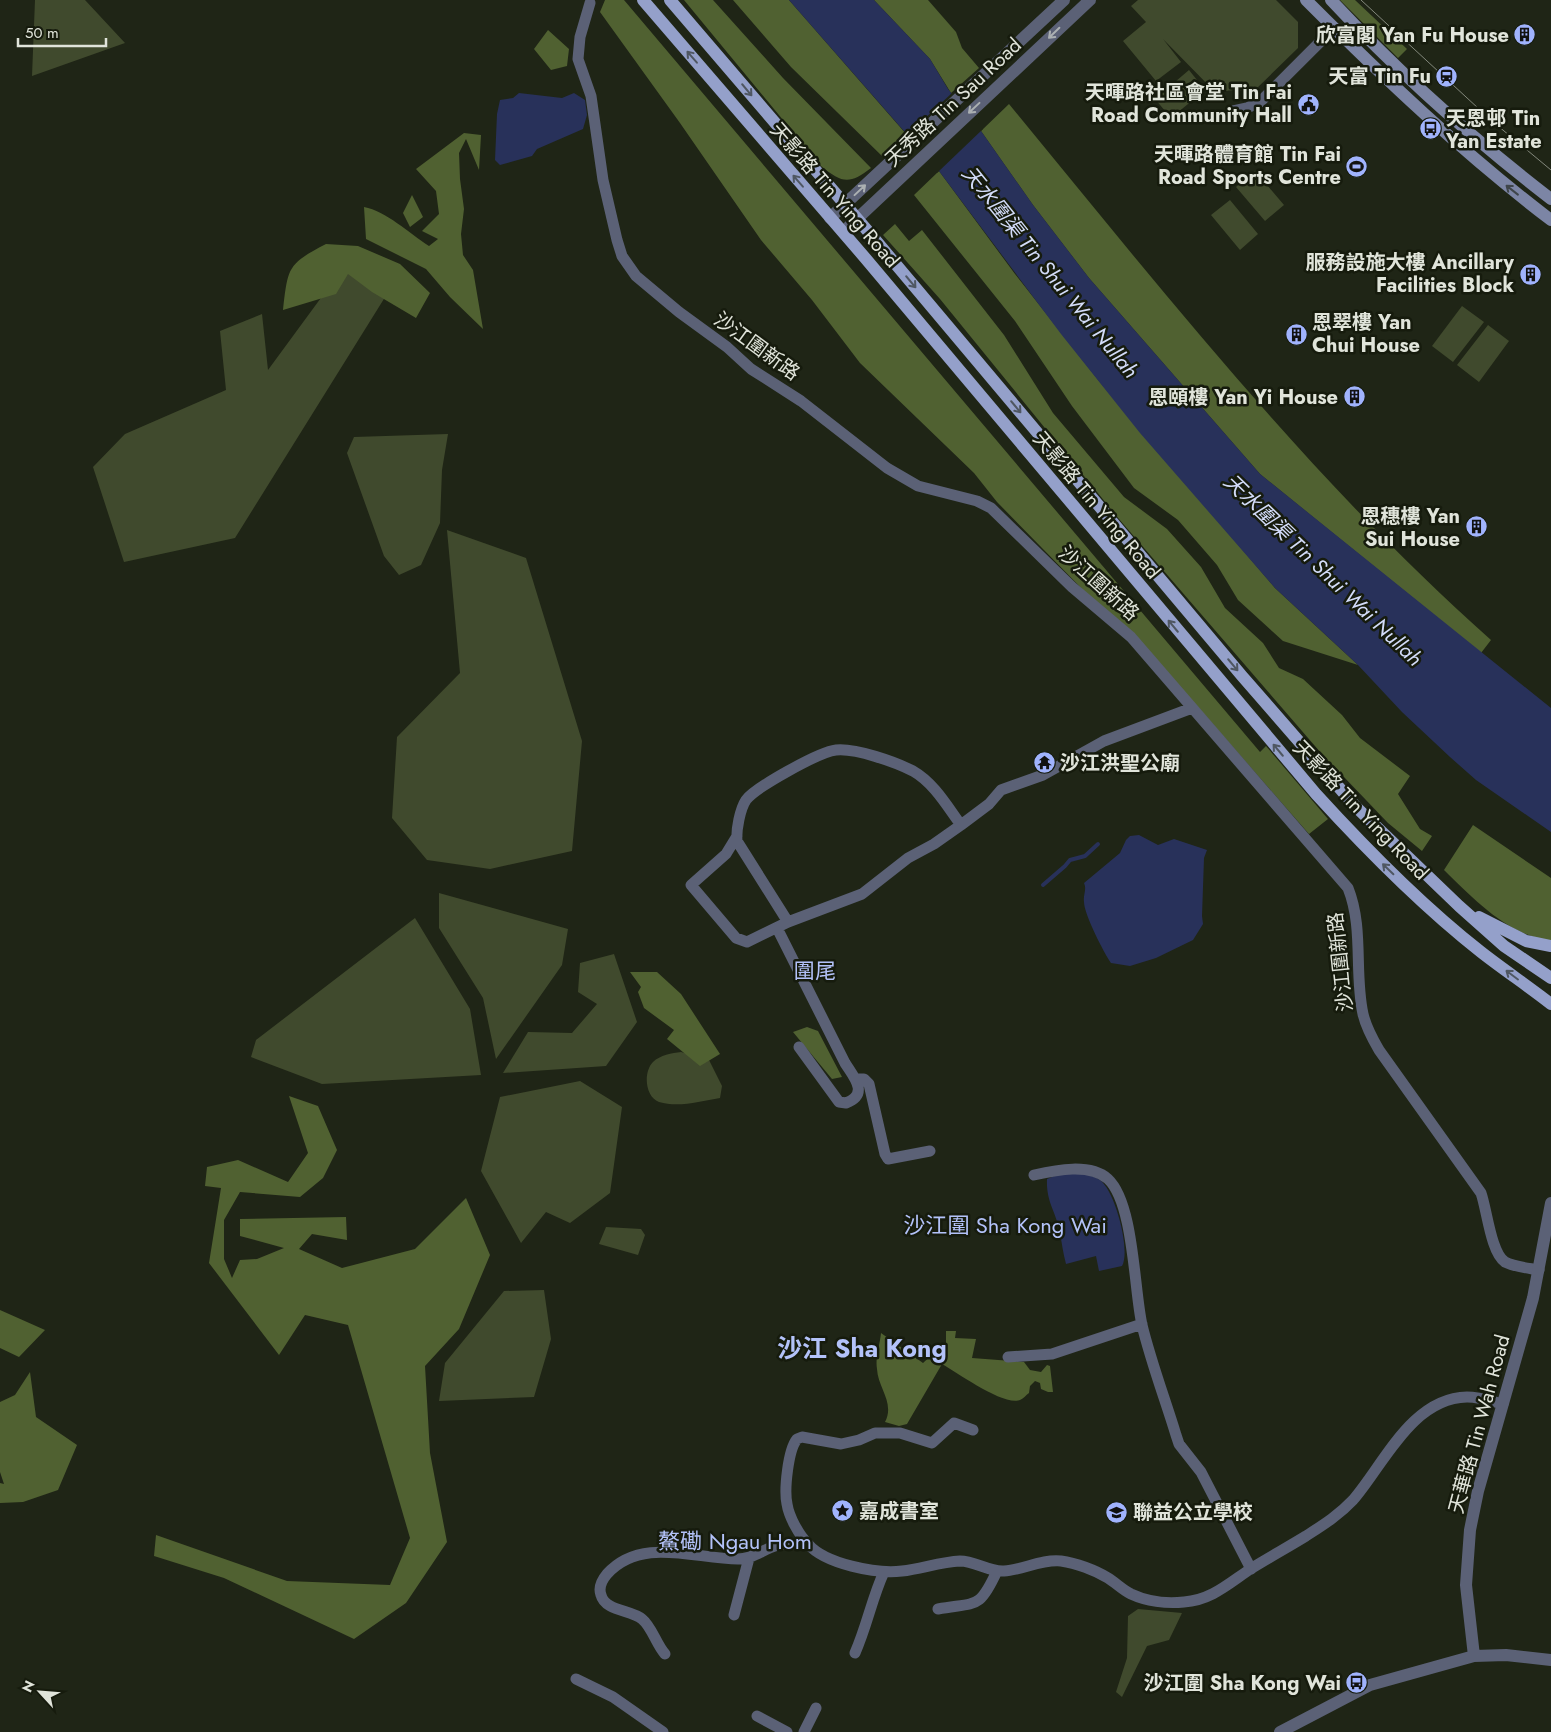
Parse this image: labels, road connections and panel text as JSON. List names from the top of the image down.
{
  "streets": {
    "main road": ["天影路 Tin Ying Road"],
    "street": ["天秀路 Tin Sau Road", "沙江圍新路", "天華路 Tin Wah Road"]
  },
  "crossings": [
    ["天秀路 Tin Sau Road", "天影路 Tin Ying Road"],
    ["沙江圍新路", "天華路 Tin Wah Road"]
  ],
  "districts": [
    "圍尾",
    "沙江圍 Sha Kong Wai",
    "沙江 Sha Kong",
    "鰲磡 Ngau Hom"
  ],
  "water": ["天水圍渠 Tin Shui Wai Nullah"],
  "places": {
    "building": [
      "欣富閣 Yan Fu House",
      "服務設施大樓 Ancillary Facilities Block",
      "恩翠樓 Yan Chui House",
      "恩頤樓 Yan Yi House",
      "恩穗樓 Yan Sui House"
    ],
    "station": ["天富 Tin Fu"],
    "public building": ["天暉路社區會堂 Tin Fai Road Community Hall"],
    "bus stop": ["天恩邨 Tin Yan Estate", "沙江圍 Sha Kong Wai"],
    "sports": ["天暉路體育館 Tin Fai Road Sports Centre"],
    "temple": ["沙江洪聖公廟"],
    "place": ["嘉成書室"],
    "school or university": ["聯益公立學校"]
  },
  "scale_bar": "50 m",
  "north": "top left"
}
